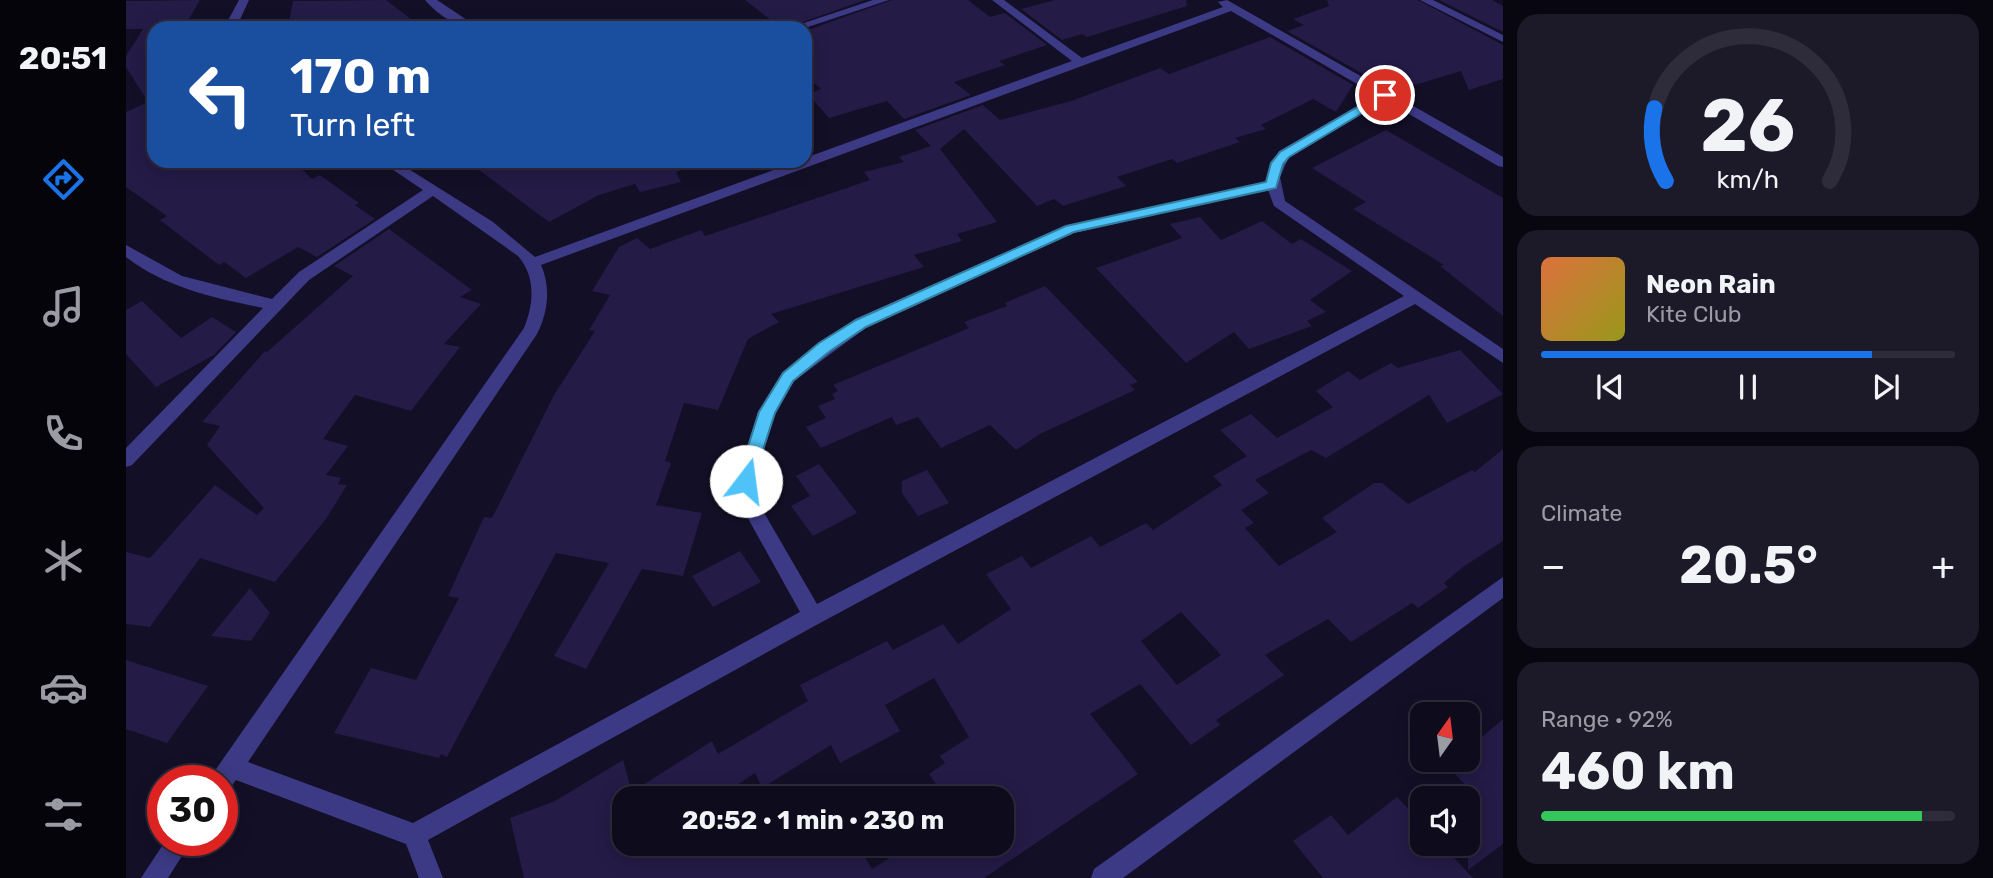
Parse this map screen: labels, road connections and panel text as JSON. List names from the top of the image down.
{
  "north": "top",
  "page": {
    "tabs": "20:51",
    "turn": ["170 m", "Turn left"],
    "song": ["Neon Rain", "Kite Club"],
    "tile": [
      "Climate",
      ["Range · 92%", "460 km"]
    ],
    "heat": ["−", "20.5°", "+"],
    "limit": "30",
    "trip": "20:52 · 1 min · 230 m",
    "gauge": ["26", "km/h"]
  }
}
